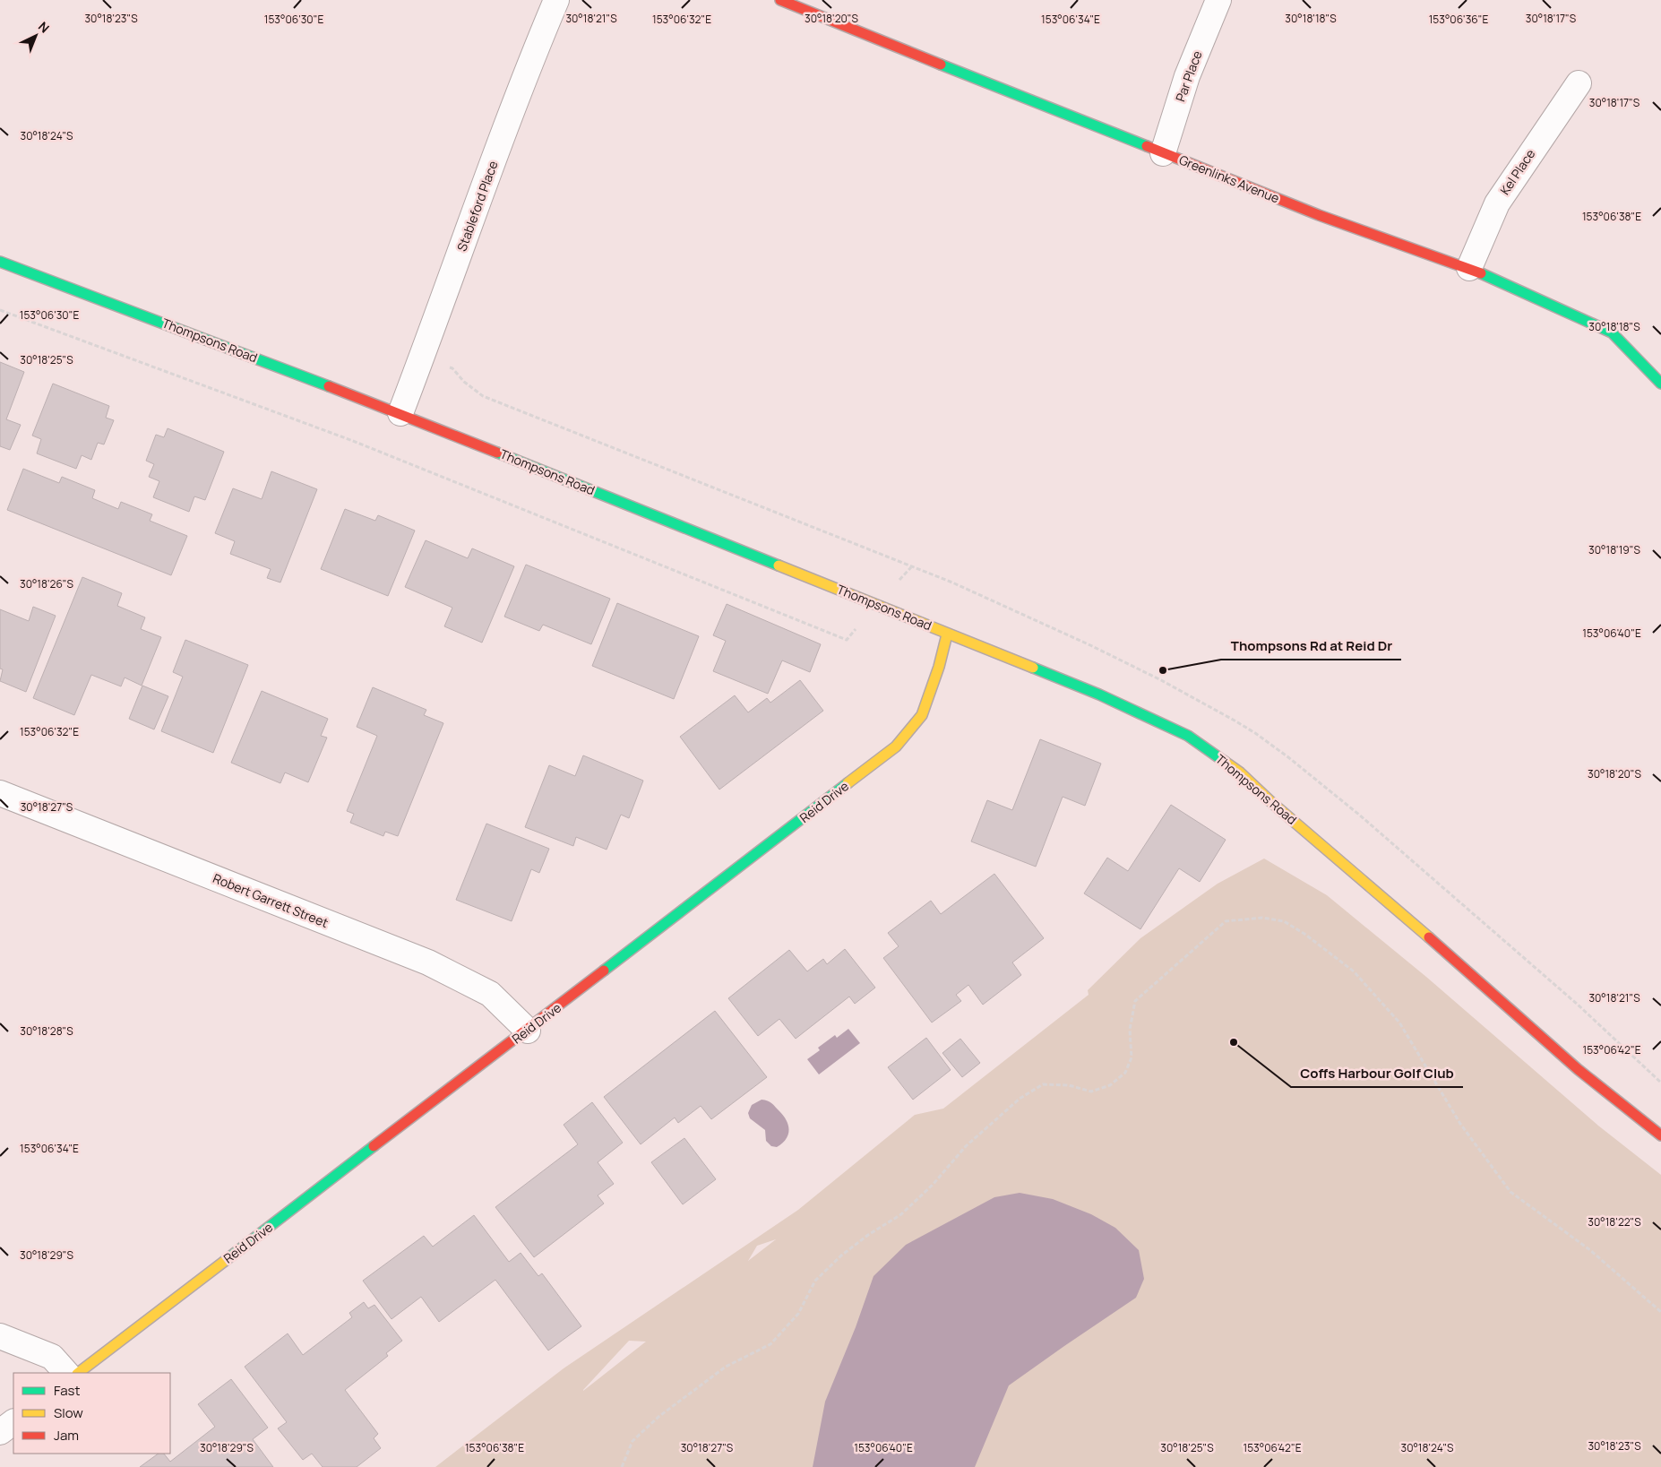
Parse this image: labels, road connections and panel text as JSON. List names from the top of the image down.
{
  "streets": {
    "street": [
      "Par Place",
      "Kel Place",
      "Greenlinks Avenue",
      "Stableford Place",
      "Thompsons Road",
      "Reid Drive",
      "Robert Garrett Street"
    ]
  },
  "crossings": [
    ["Par Place", "Greenlinks Avenue"],
    ["Kel Place", "Greenlinks Avenue"],
    ["Stableford Place", "Thompsons Road"],
    ["Thompsons Road", "Reid Drive"],
    ["Reid Drive", "Robert Garrett Street"]
  ],
  "places": ["Thompsons Rd at Reid Dr", "Coffs Harbour Golf Club"],
  "legend": ["Fast", "Slow", "Jam"],
  "north": "top right",
  "coordinates": [
    "30°18'17\"S",
    "30°18'18\"S",
    "30°18'23\"S",
    "30°18'21\"S",
    "30°18'20\"S",
    "153°06'30\"E",
    "153°06'32\"E",
    "153°06'34\"E",
    "153°06'36\"E",
    "30°18'24\"S",
    "153°06'38\"E",
    "30°18'25\"S",
    "30°18'19\"S",
    "30°18'26\"S",
    "153°06'40\"E",
    "30°18'27\"S",
    "30°18'28\"S",
    "153°06'42\"E",
    "30°18'22\"S",
    "30°18'29\"S"
  ]
}
